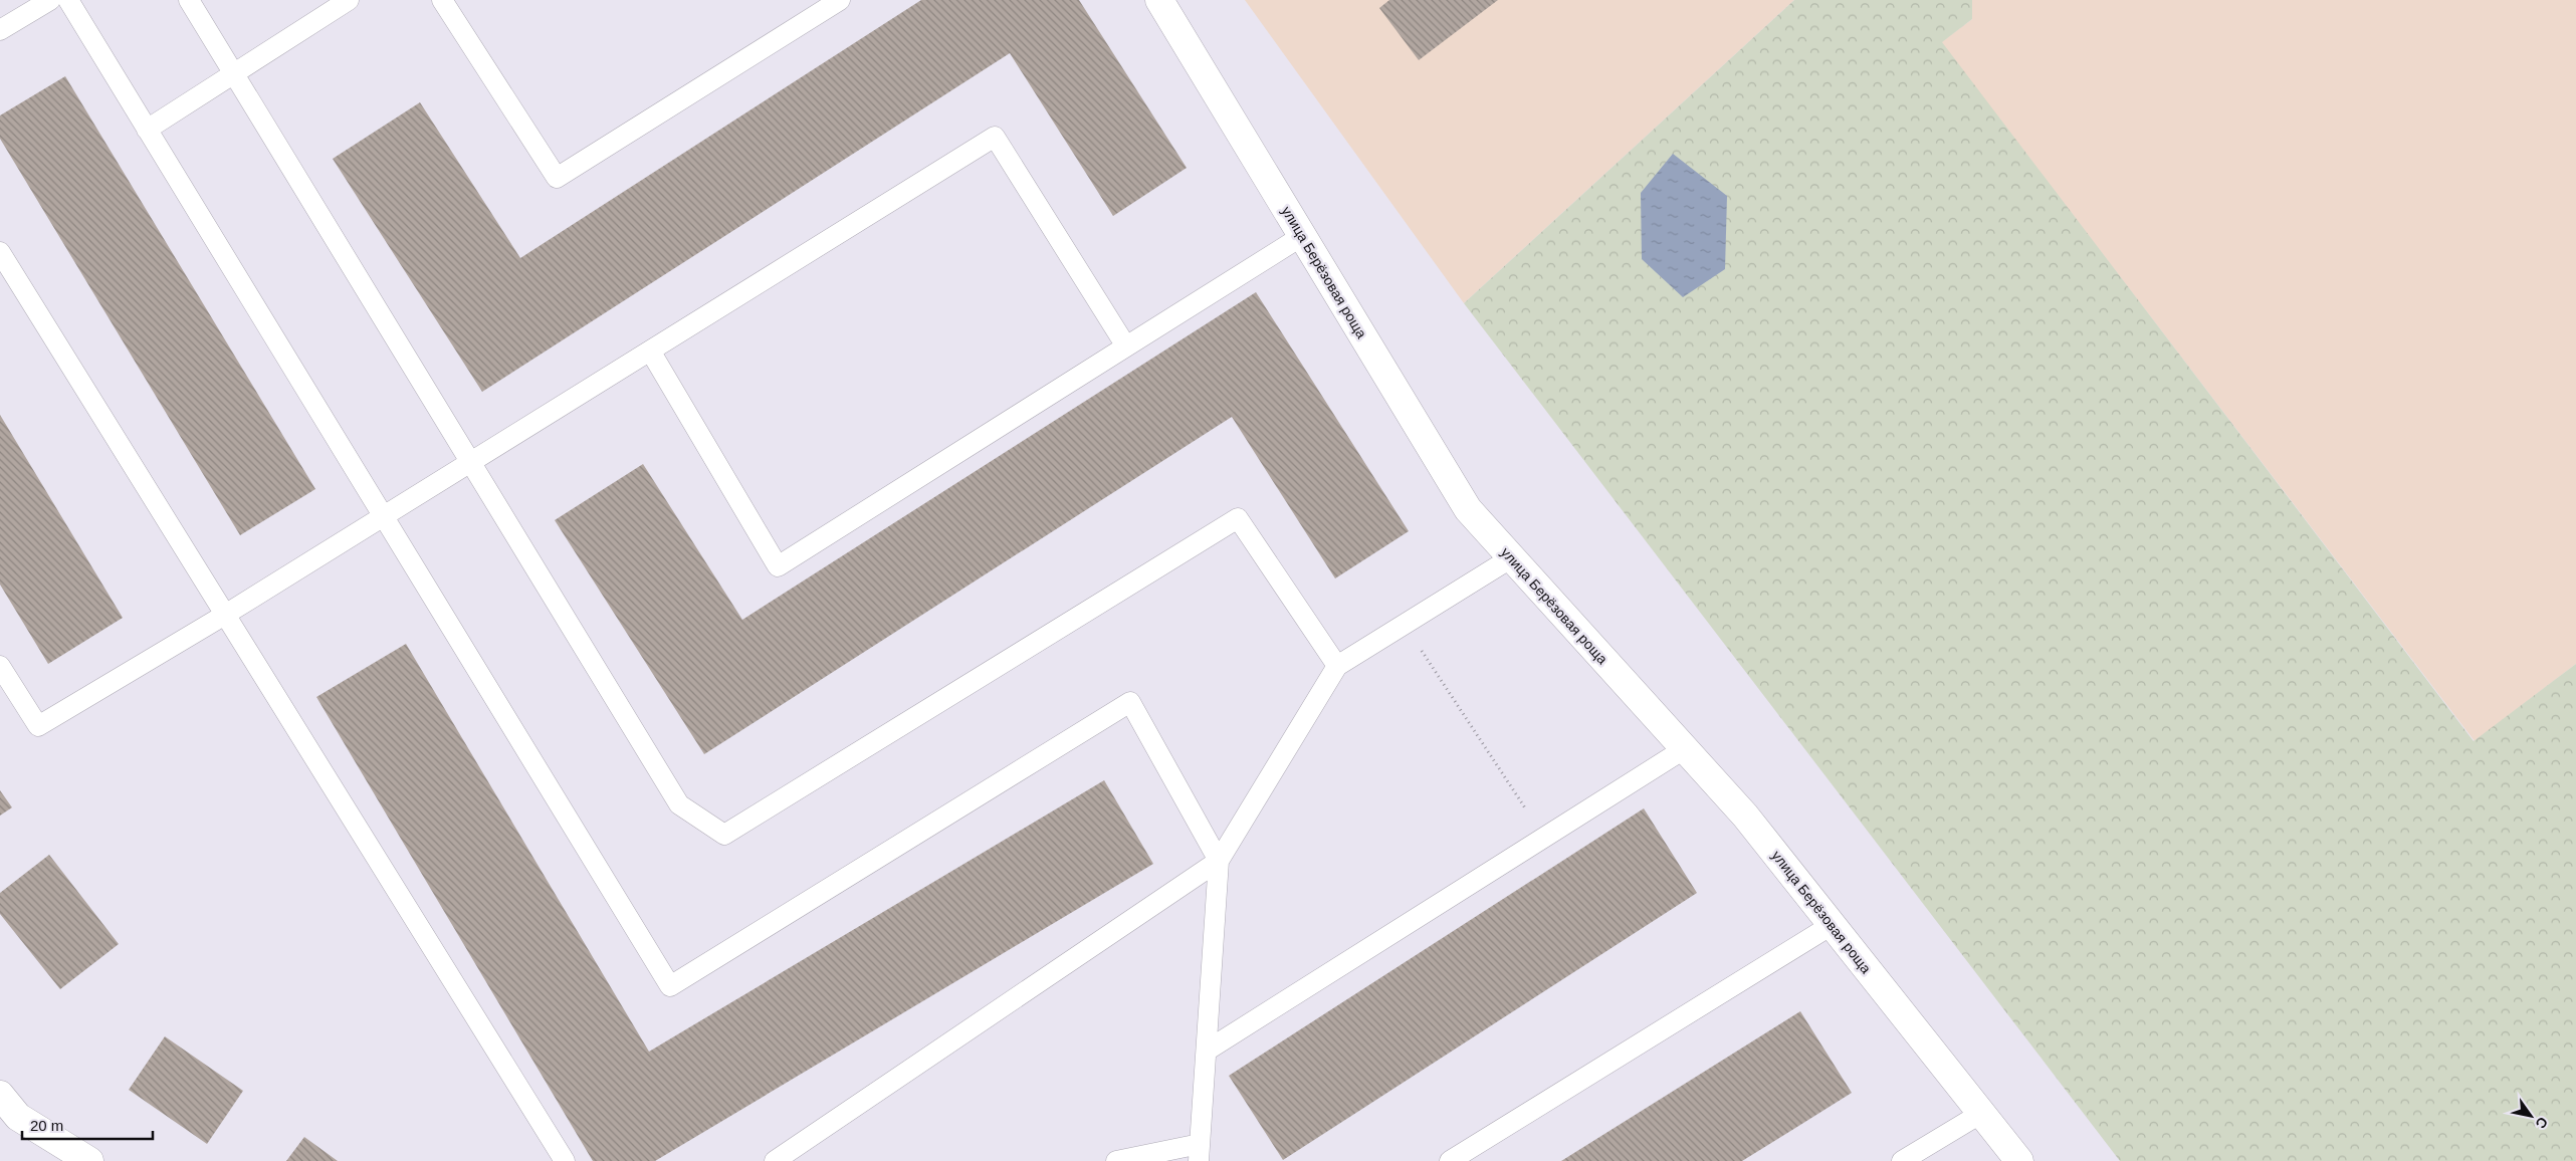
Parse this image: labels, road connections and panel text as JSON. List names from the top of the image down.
{
  "streets": {
    "street": ["улица Берёзовая роща"]
  },
  "scale_bar": "20 m",
  "north": "bottom right"
}
